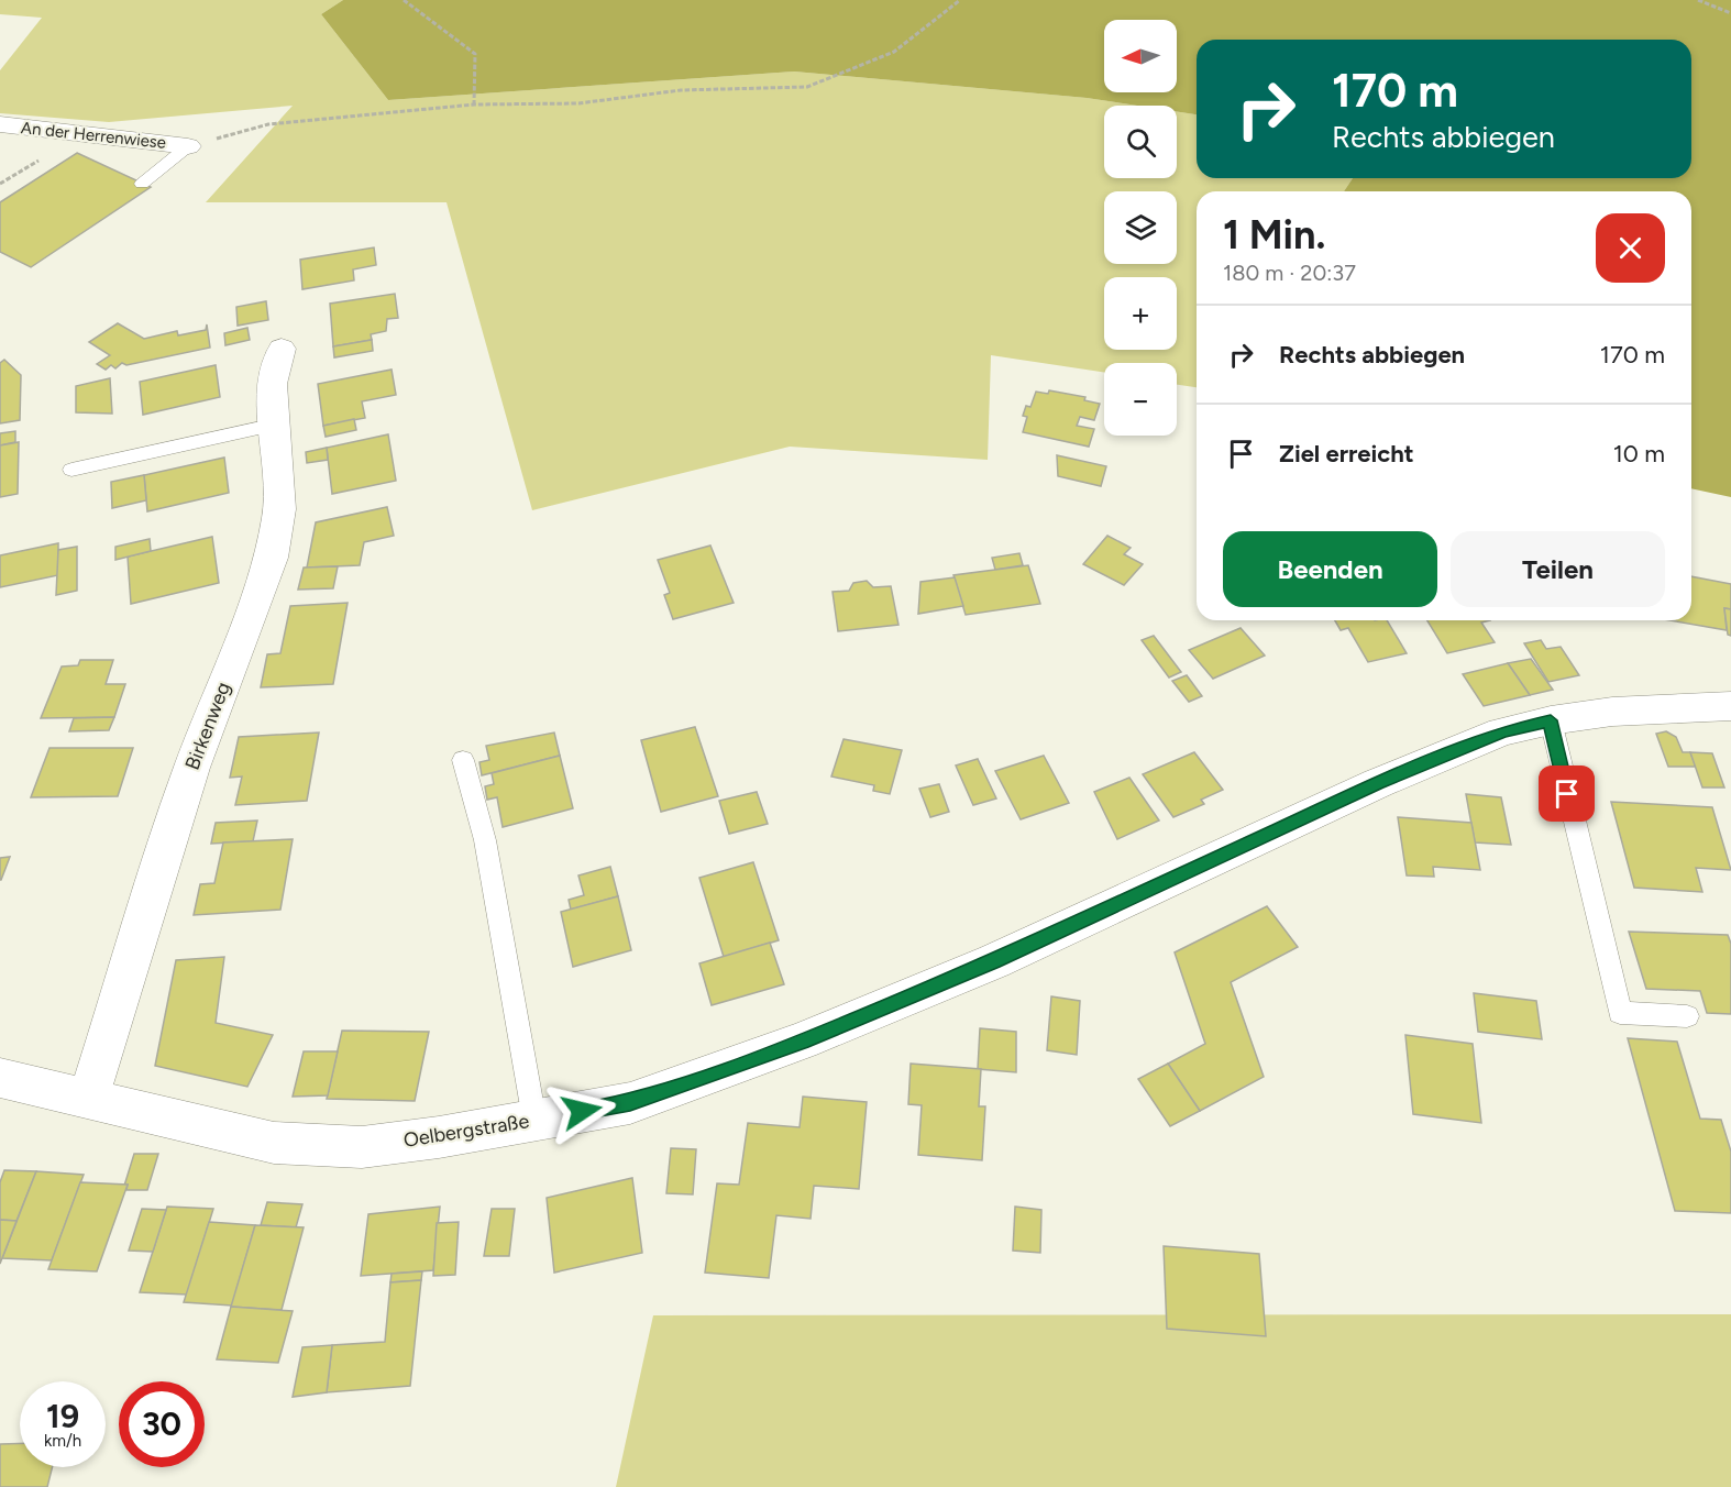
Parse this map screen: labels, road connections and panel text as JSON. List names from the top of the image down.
{
  "streets": {
    "street": ["An der Herrenwiese", "Birkenweg", "Oelbergstraße"]
  },
  "crossings": [
    ["Birkenweg", "Oelbergstraße"]
  ],
  "north": "left",
  "page": {
    "map_buttons": ["+", "−"],
    "turn": ["170 m", "Rechts abbiegen"],
    "heading": ["1 Min.", "180 m · 20:37"],
    "list": [
      {
        "name": "Rechts abbiegen",
        "value": "170 m"
      },
      {
        "name": "Ziel erreicht",
        "value": "10 m"
      }
    ],
    "buttons": ["Beenden", "Teilen"],
    "speed": "19 km/h",
    "limit": "30"
  }
}
